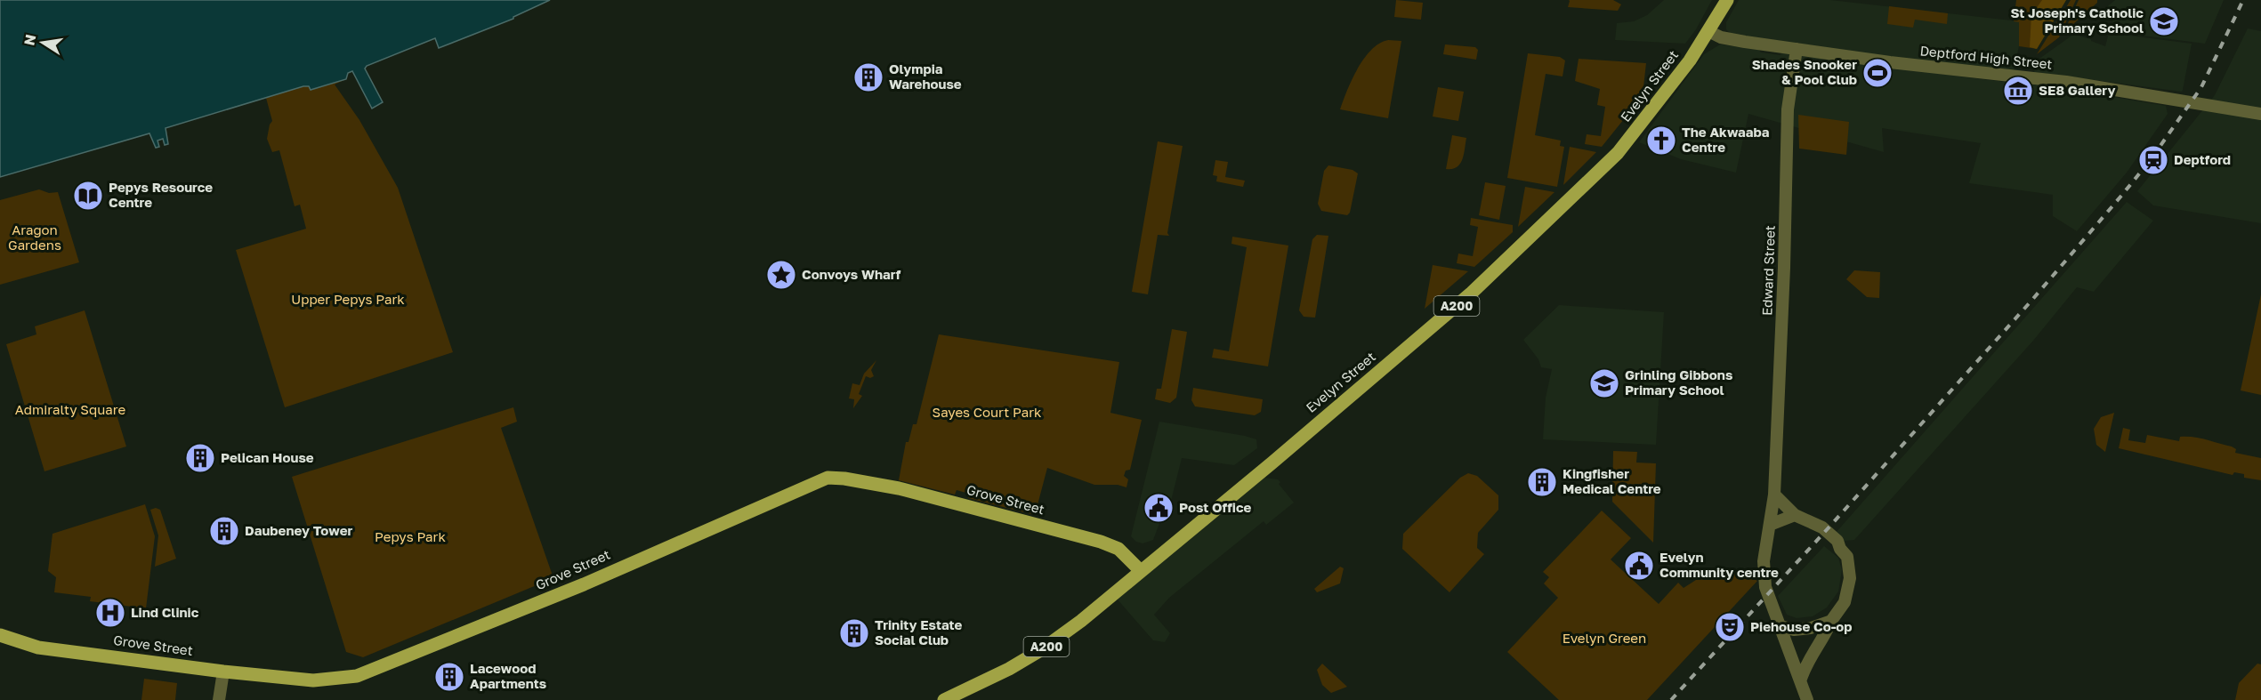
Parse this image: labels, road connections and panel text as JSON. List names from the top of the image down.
{
  "streets": {
    "main road": ["Evelyn Street", "A200", "Grove Street"],
    "street": ["Deptford High Street", "Edward Street"]
  },
  "crossings": [
    ["Deptford High Street", "Evelyn Street"],
    ["Deptford High Street", "Edward Street"],
    ["Deptford High Street", "A200"],
    ["Evelyn Street", "A200"],
    ["Evelyn Street", "Grove Street"]
  ],
  "parks": [
    "Aragon Gardens",
    "Upper Pepys Park",
    "Admiralty Square",
    "Sayes Court Park",
    "Pepys Park",
    "Evelyn Green"
  ],
  "places": {
    "school or university": ["St Joseph's Catholic Primary School", "Grinling Gibbons Primary School"],
    "sports": ["Shades Snooker & Pool Club"],
    "building": [
      "Olympia Warehouse",
      "Pelican House",
      "Kingfisher Medical Centre",
      "Daubeney Tower",
      "Trinity Estate Social Club",
      "Lacewood Apartments"
    ],
    "museum": ["SE8 Gallery"],
    "church": ["The Akwaaba Centre"],
    "station": ["Deptford"],
    "library": ["Pepys Resource Centre"],
    "place": ["Convoys Wharf"],
    "public building": ["Post Office", "Evelyn Community centre"],
    "hospital": ["Lind Clinic"],
    "theatre": ["Piehouse Co-op"]
  },
  "north": "left"
}
